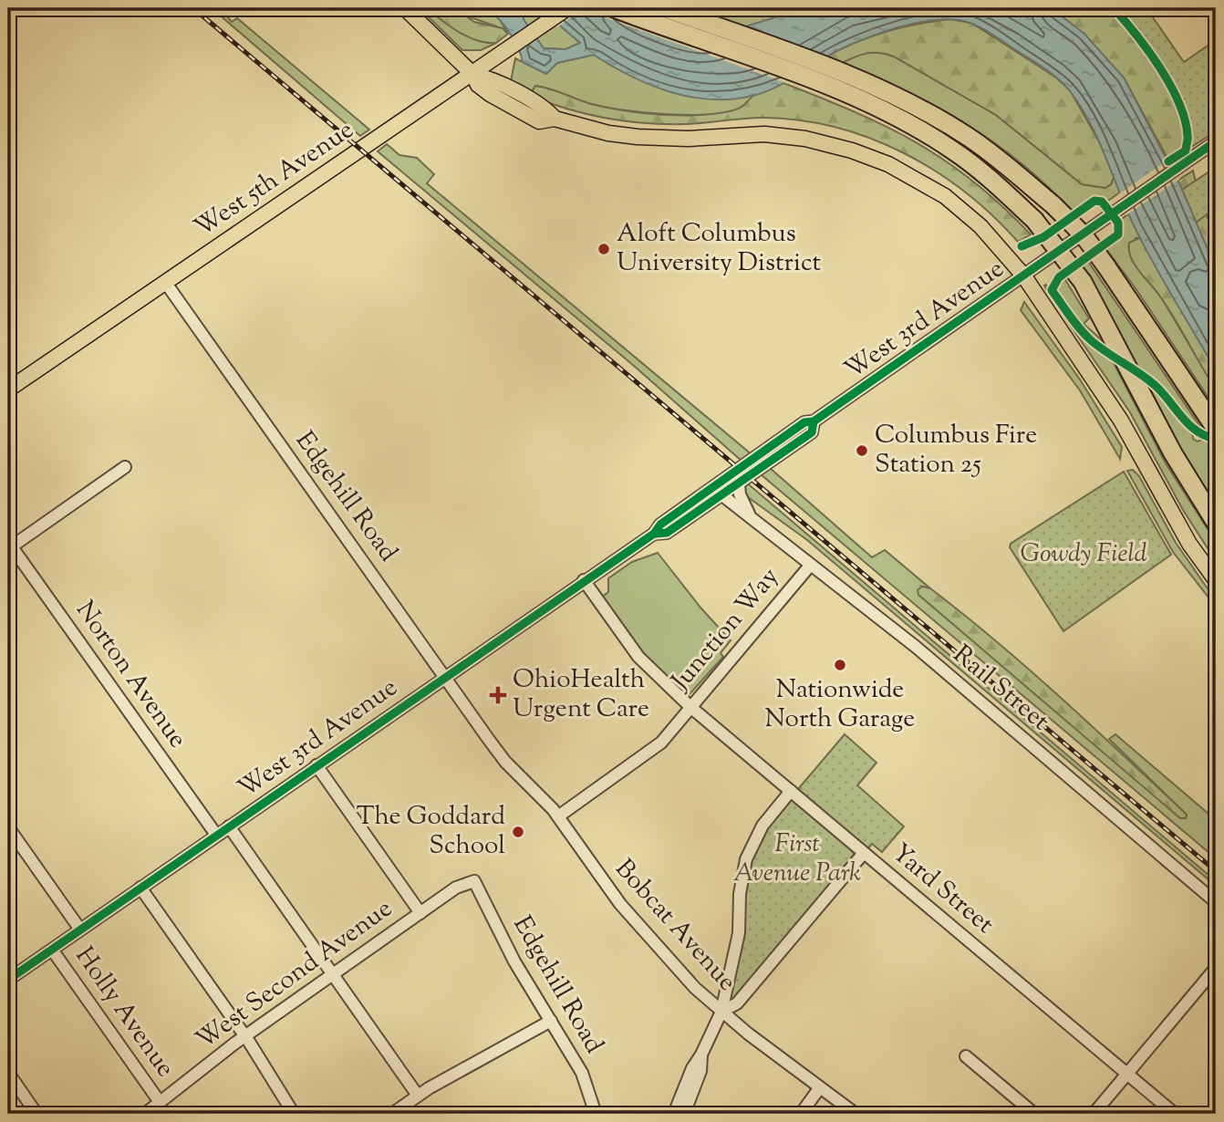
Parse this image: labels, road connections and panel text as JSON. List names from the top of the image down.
{
  "streets": {
    "main road": ["West 5th Avenue"],
    "street": [
      "West 3rd Avenue",
      "Edgehill Road",
      "Junction Way",
      "Norton Avenue",
      "Rail Street",
      "Yard Street",
      "Bobcat Avenue",
      "West Second Avenue",
      "Holly Avenue"
    ]
  },
  "crossings": [
    ["West 5th Avenue", "Edgehill Road"],
    ["West 3rd Avenue", "Edgehill Road"],
    ["West 3rd Avenue", "Norton Avenue"],
    ["West 3rd Avenue", "Rail Street"],
    ["West 3rd Avenue", "Yard Street"],
    ["West 3rd Avenue", "Holly Avenue"],
    ["Edgehill Road", "Bobcat Avenue"],
    ["Edgehill Road", "West Second Avenue"],
    ["Junction Way", "Rail Street"],
    ["Junction Way", "Yard Street"],
    ["Junction Way", "Bobcat Avenue"],
    ["West Second Avenue", "Holly Avenue"]
  ],
  "parks": ["Gowdy Field", "First Avenue Park"],
  "places": {
    "other": [
      "Aloft Columbus University District",
      "Columbus Fire Station 25",
      "Nationwide North Garage",
      "The Goddard School"
    ],
    "health": ["OhioHealth Urgent Care"]
  }
}
